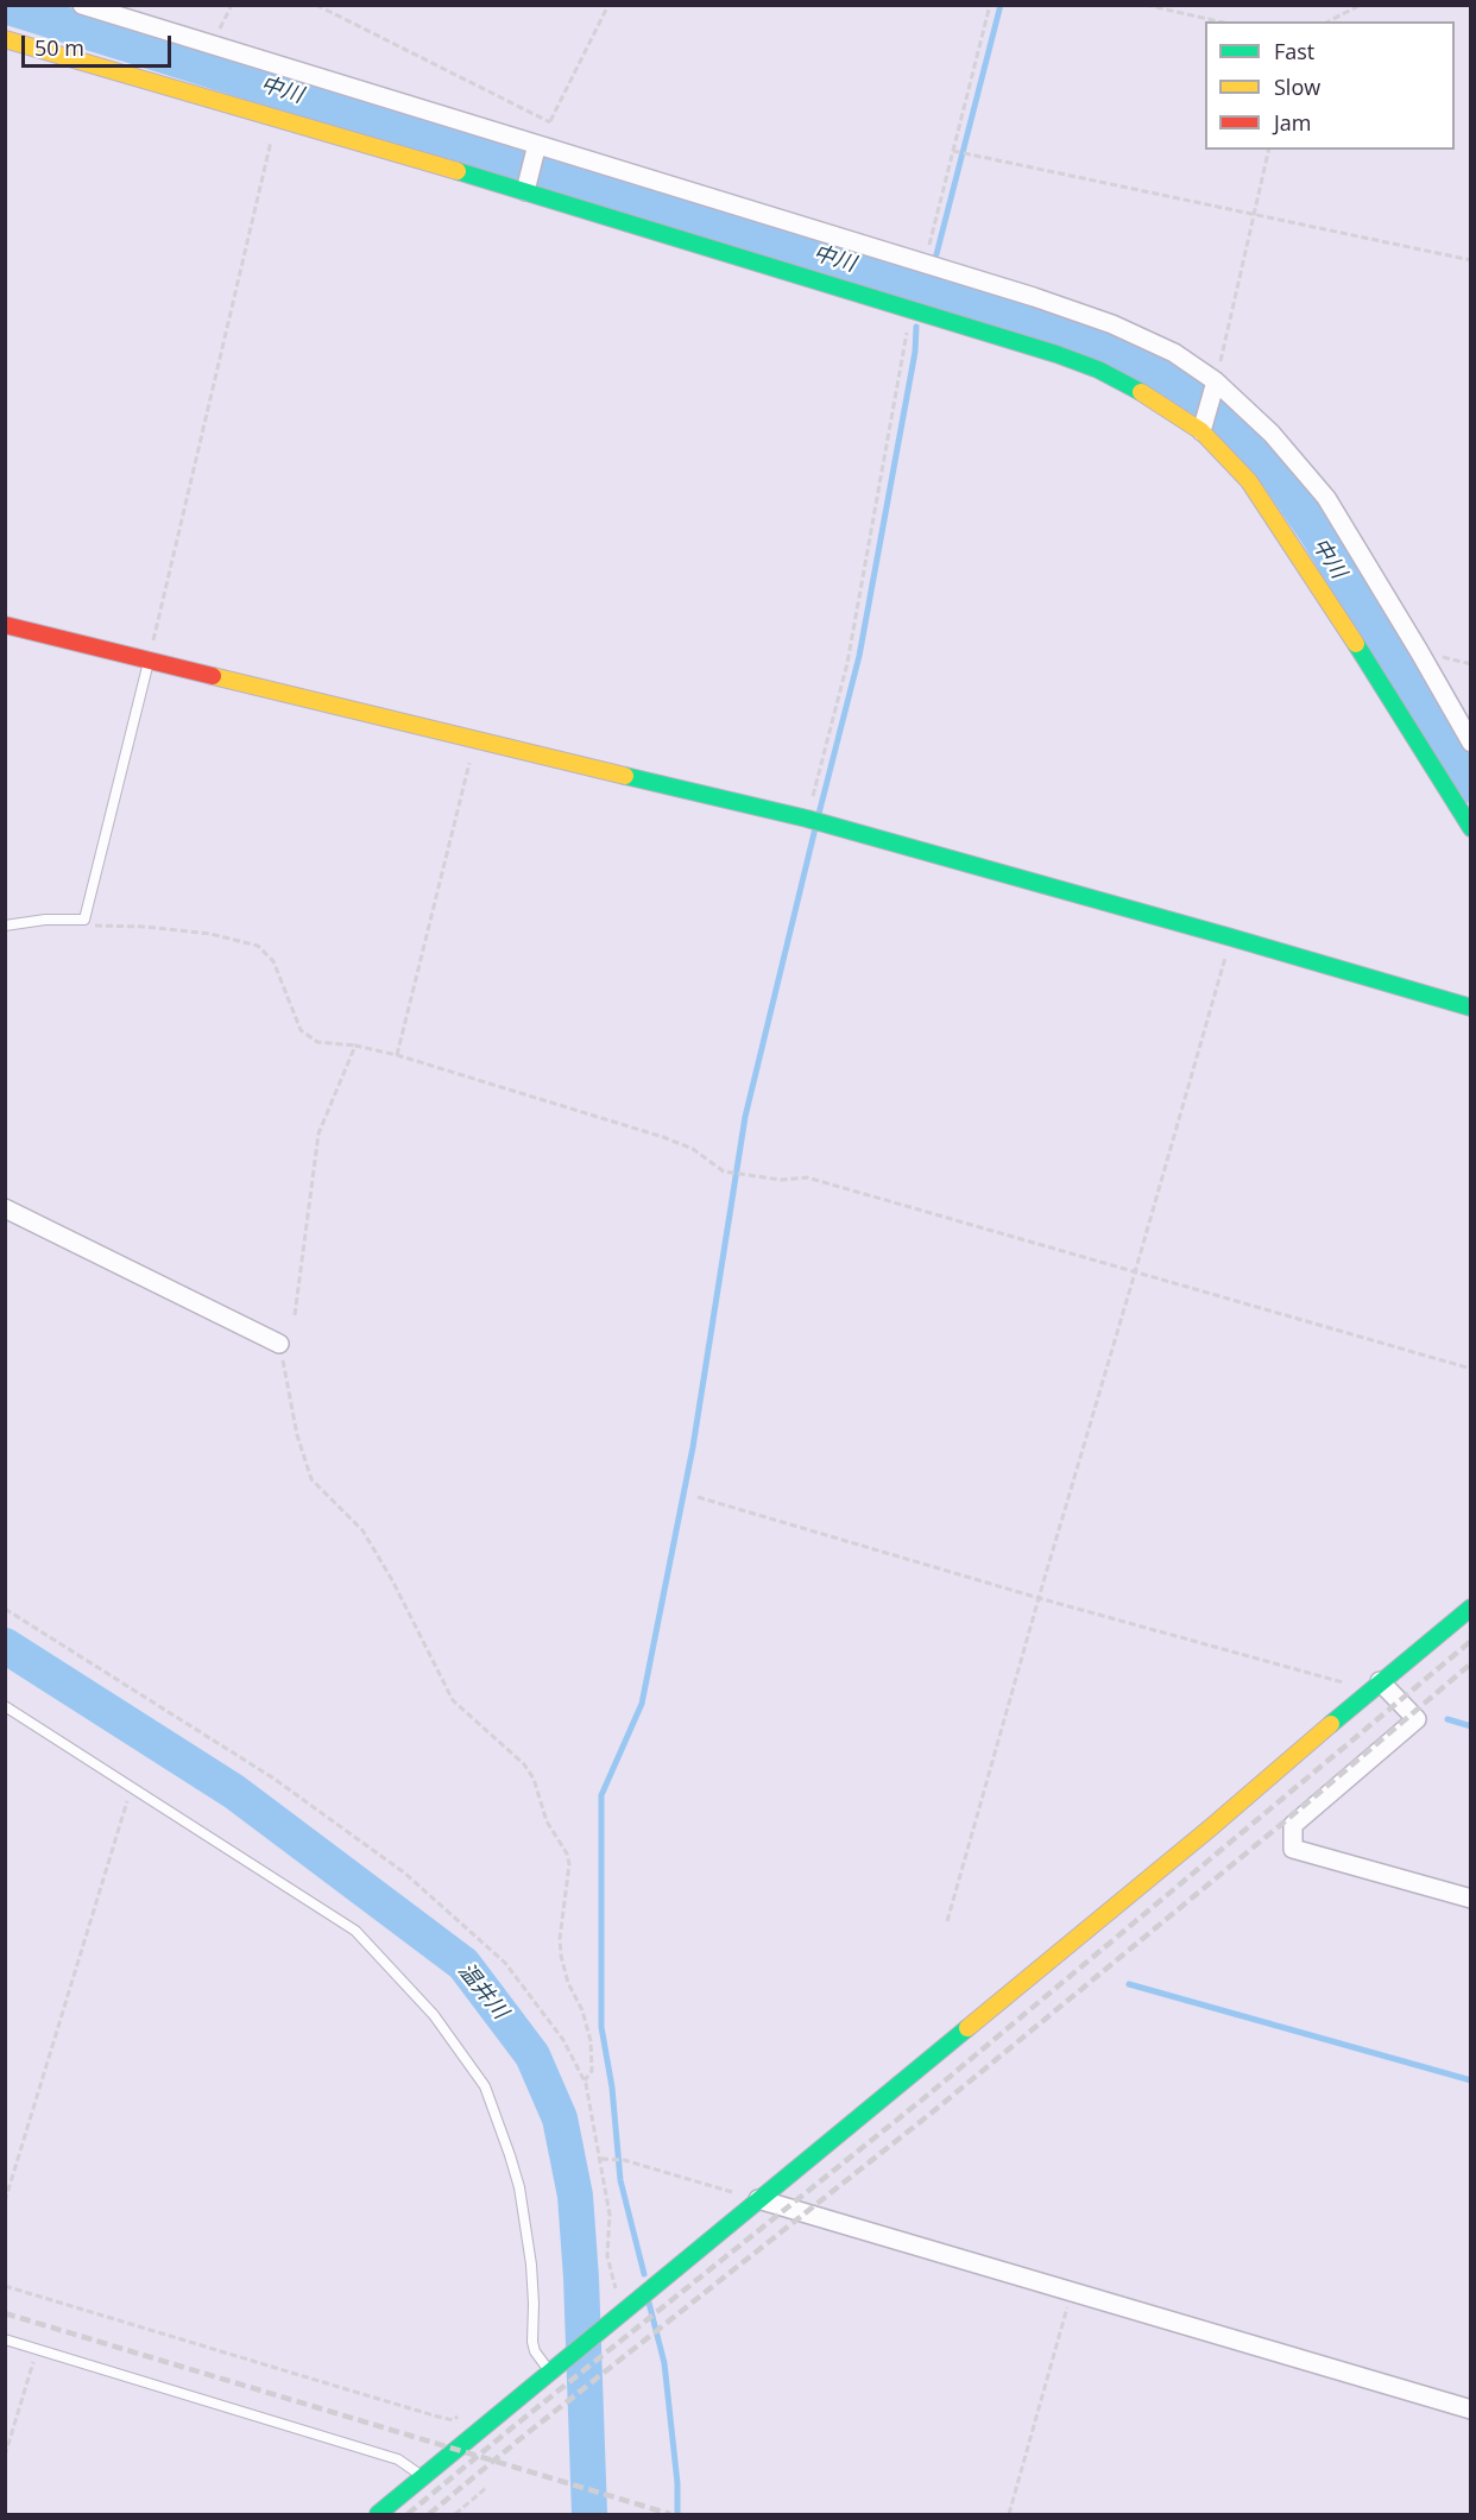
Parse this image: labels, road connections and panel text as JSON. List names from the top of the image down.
{
  "water": ["中川", "温井川"],
  "legend": ["Fast", "Slow", "Jam"],
  "scale_bar": "50 m"
}
